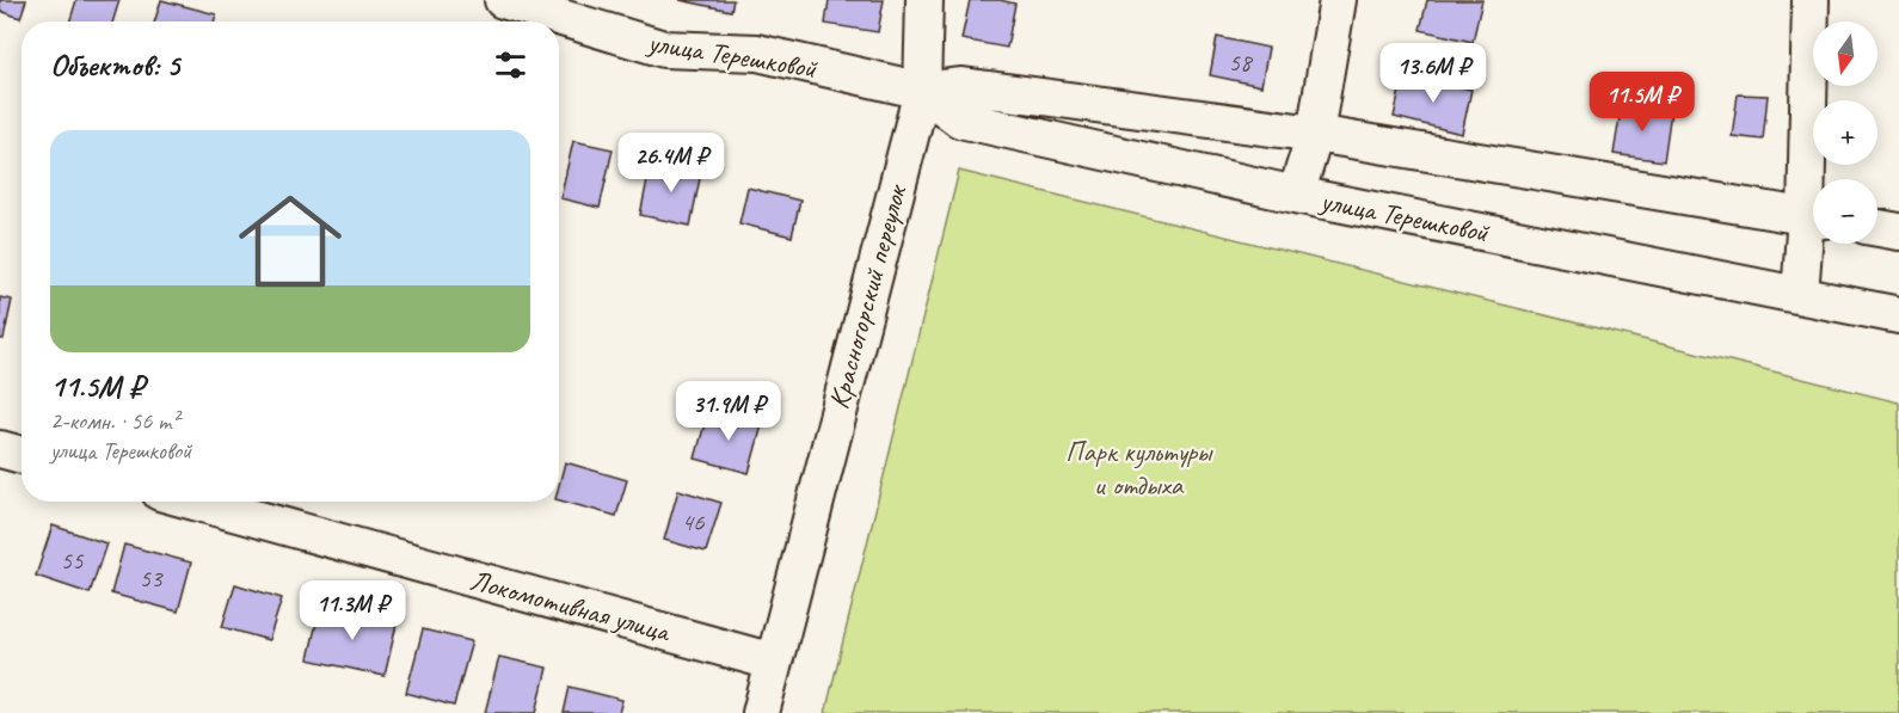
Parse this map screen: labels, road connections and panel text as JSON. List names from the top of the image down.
{
  "streets": {
    "street": ["улица Терешковой", "Красногорский переулок", "Локомотивная улица"]
  },
  "crossings": [
    ["улица Терешковой", "Красногорский переулок"],
    ["Красногорский переулок", "Локомотивная улица"]
  ],
  "parks": ["Парк культуры и отдыха"],
  "house_numbers": [
    "58",
    "46",
    "55",
    "53"
  ],
  "north": "bottom",
  "page": {
    "map_buttons": ["+", "−"],
    "heading": "Объектов: 5",
    "price": [
      "13.6M ₽",
      "11.5M ₽",
      "26.4M ₽",
      "31.9M ₽",
      "11.3M ₽"
    ],
    "list": [
      {
        "name": "11.5M ₽",
        "note": "2-комн. · 56 m² · улица Терешковой"
      }
    ]
  }
}
